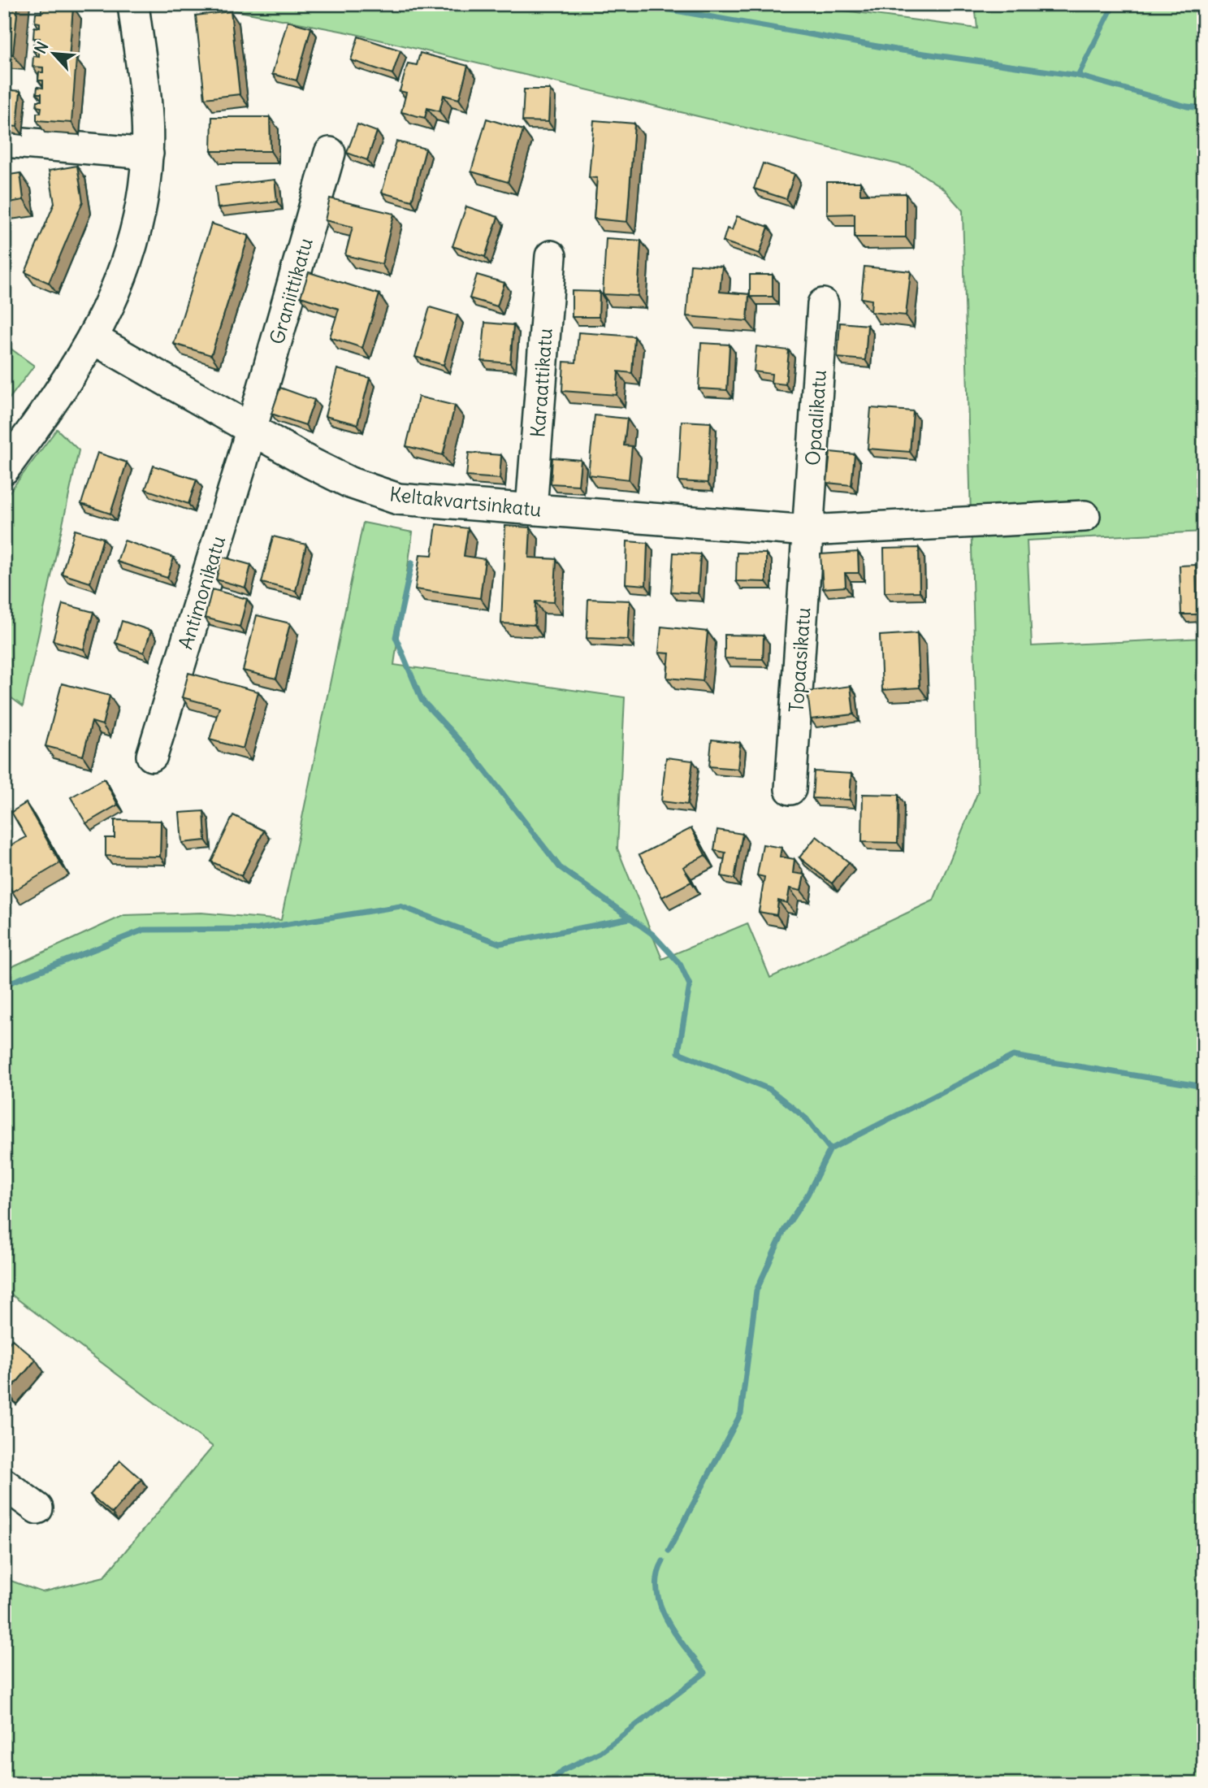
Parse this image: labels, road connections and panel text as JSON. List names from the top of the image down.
{
  "streets": {
    "street": [
      "Graniittikatu",
      "Karaattikatu",
      "Opaalikatu",
      "Keltakvartsinkatu",
      "Antimonikatu",
      "Topaasikatu"
    ]
  },
  "crossings": [
    ["Graniittikatu", "Keltakvartsinkatu"],
    ["Graniittikatu", "Antimonikatu"],
    ["Karaattikatu", "Keltakvartsinkatu"],
    ["Opaalikatu", "Keltakvartsinkatu"],
    ["Opaalikatu", "Topaasikatu"],
    ["Keltakvartsinkatu", "Antimonikatu"],
    ["Keltakvartsinkatu", "Topaasikatu"]
  ],
  "north": "top left"
}
